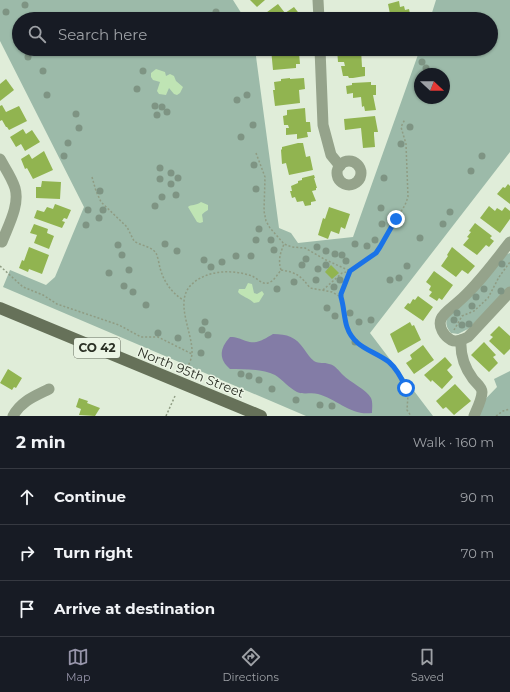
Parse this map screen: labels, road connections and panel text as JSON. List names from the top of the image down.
{
  "streets": {
    "main road": ["CO 42", "North 95th Street"]
  },
  "north": "right",
  "page": {
    "search": "Search here",
    "heading": ["2 min", "Walk · 160 m"],
    "list": [
      ["Continue", "90 m"],
      ["Turn right", "70 m"],
      "Arrive at destination"
    ],
    "nav": ["Map", "Directions", "Saved"]
  }
}
